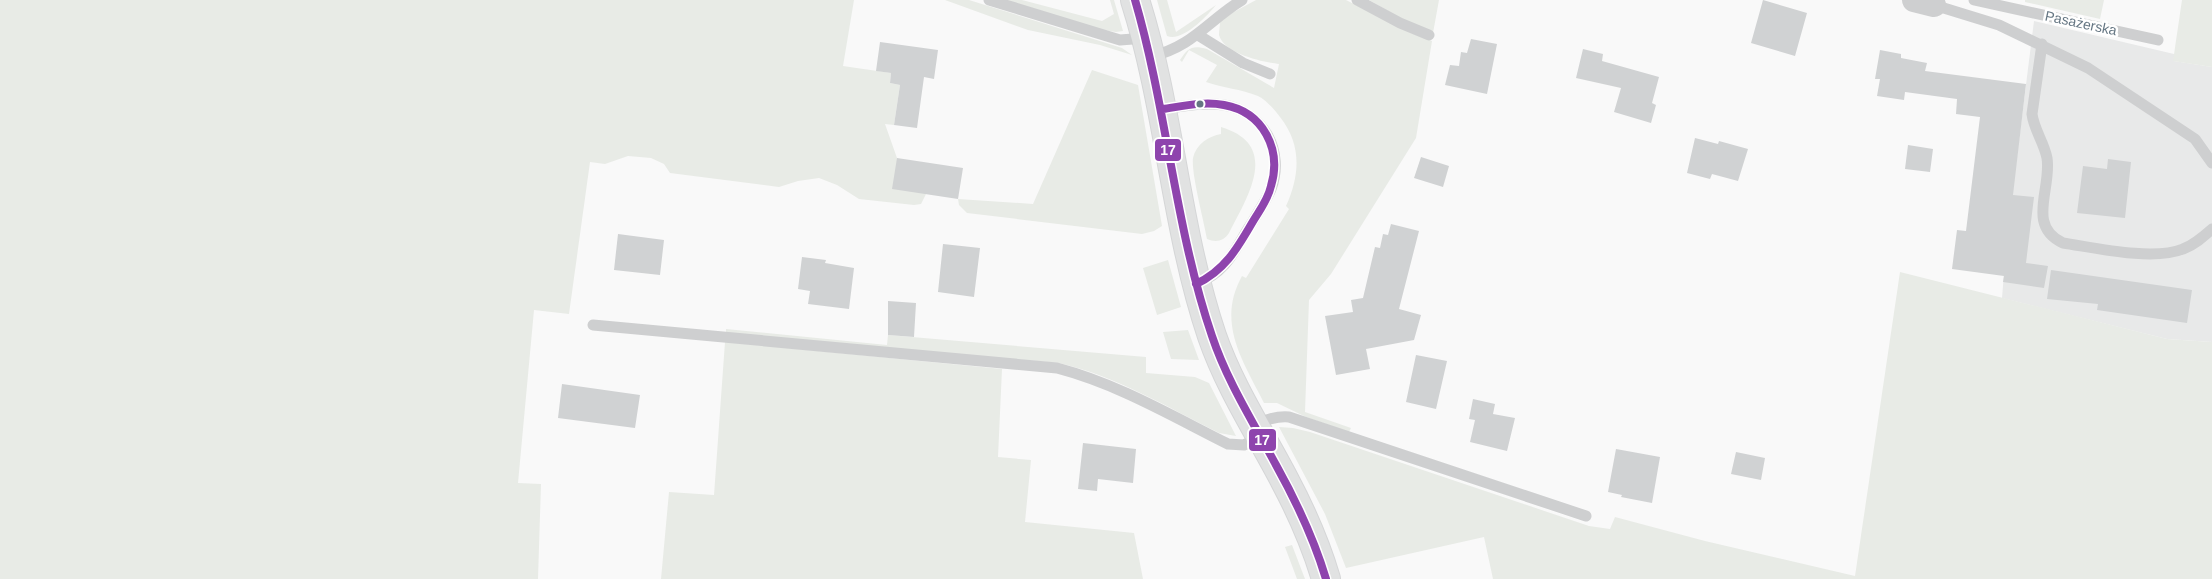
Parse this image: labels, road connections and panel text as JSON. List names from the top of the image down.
{
  "streets": {
    "lane": ["Pasażerska"]
  },
  "lines": ["transit line 17"]
}
